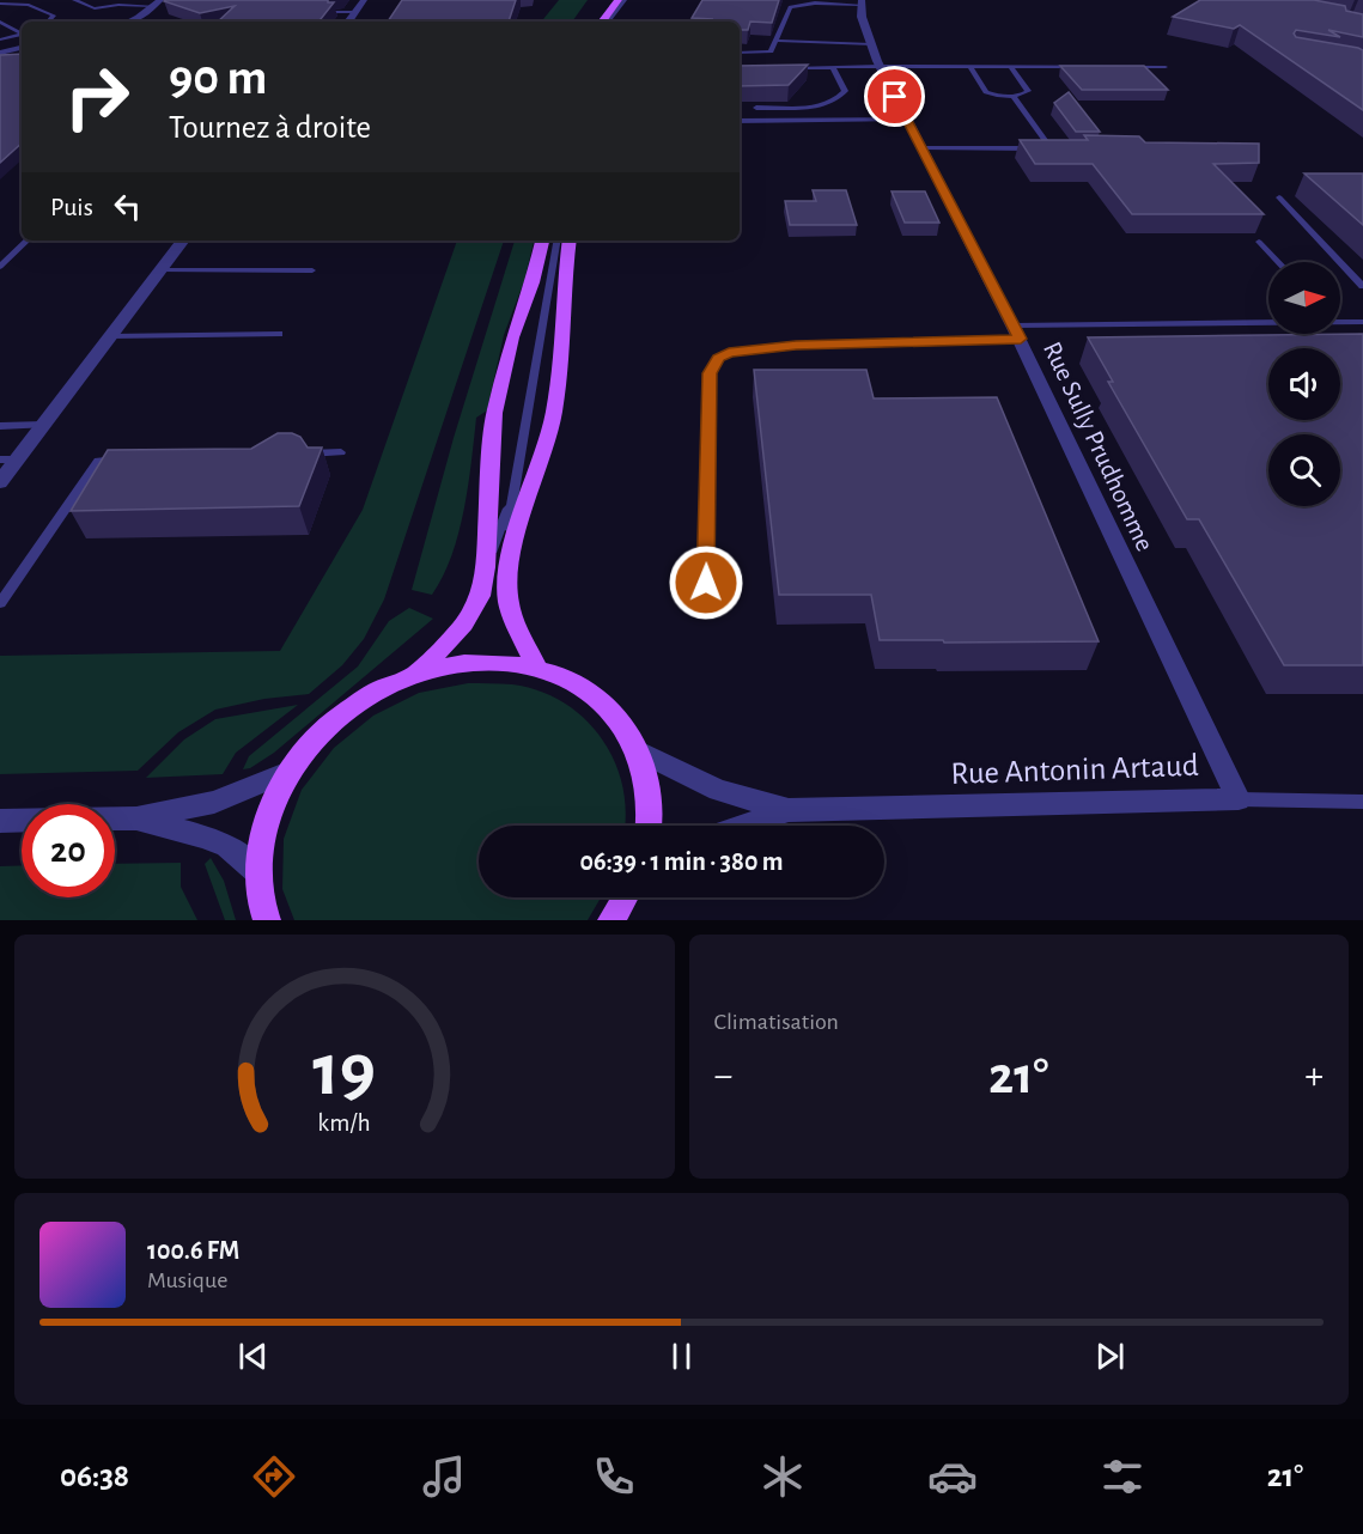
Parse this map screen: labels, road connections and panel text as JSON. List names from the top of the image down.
{
  "streets": {
    "street": ["Rue Sully Prudhomme", "Rue Antonin Artaud"]
  },
  "crossings": [
    ["Rue Sully Prudhomme", "Rue Antonin Artaud"]
  ],
  "north": "right",
  "page": {
    "turn": ["90 m", "Tournez à droite"],
    "then": "Puis",
    "limit": "20",
    "trip": "06:39 · 1 min · 380 m",
    "tile": "Climatisation",
    "heat": ["−", "21°", "+"],
    "song": ["100.6 FM", "Musique"],
    "tabs": ["06:38", "21°"],
    "gauge": ["19", "km/h"]
  }
}
